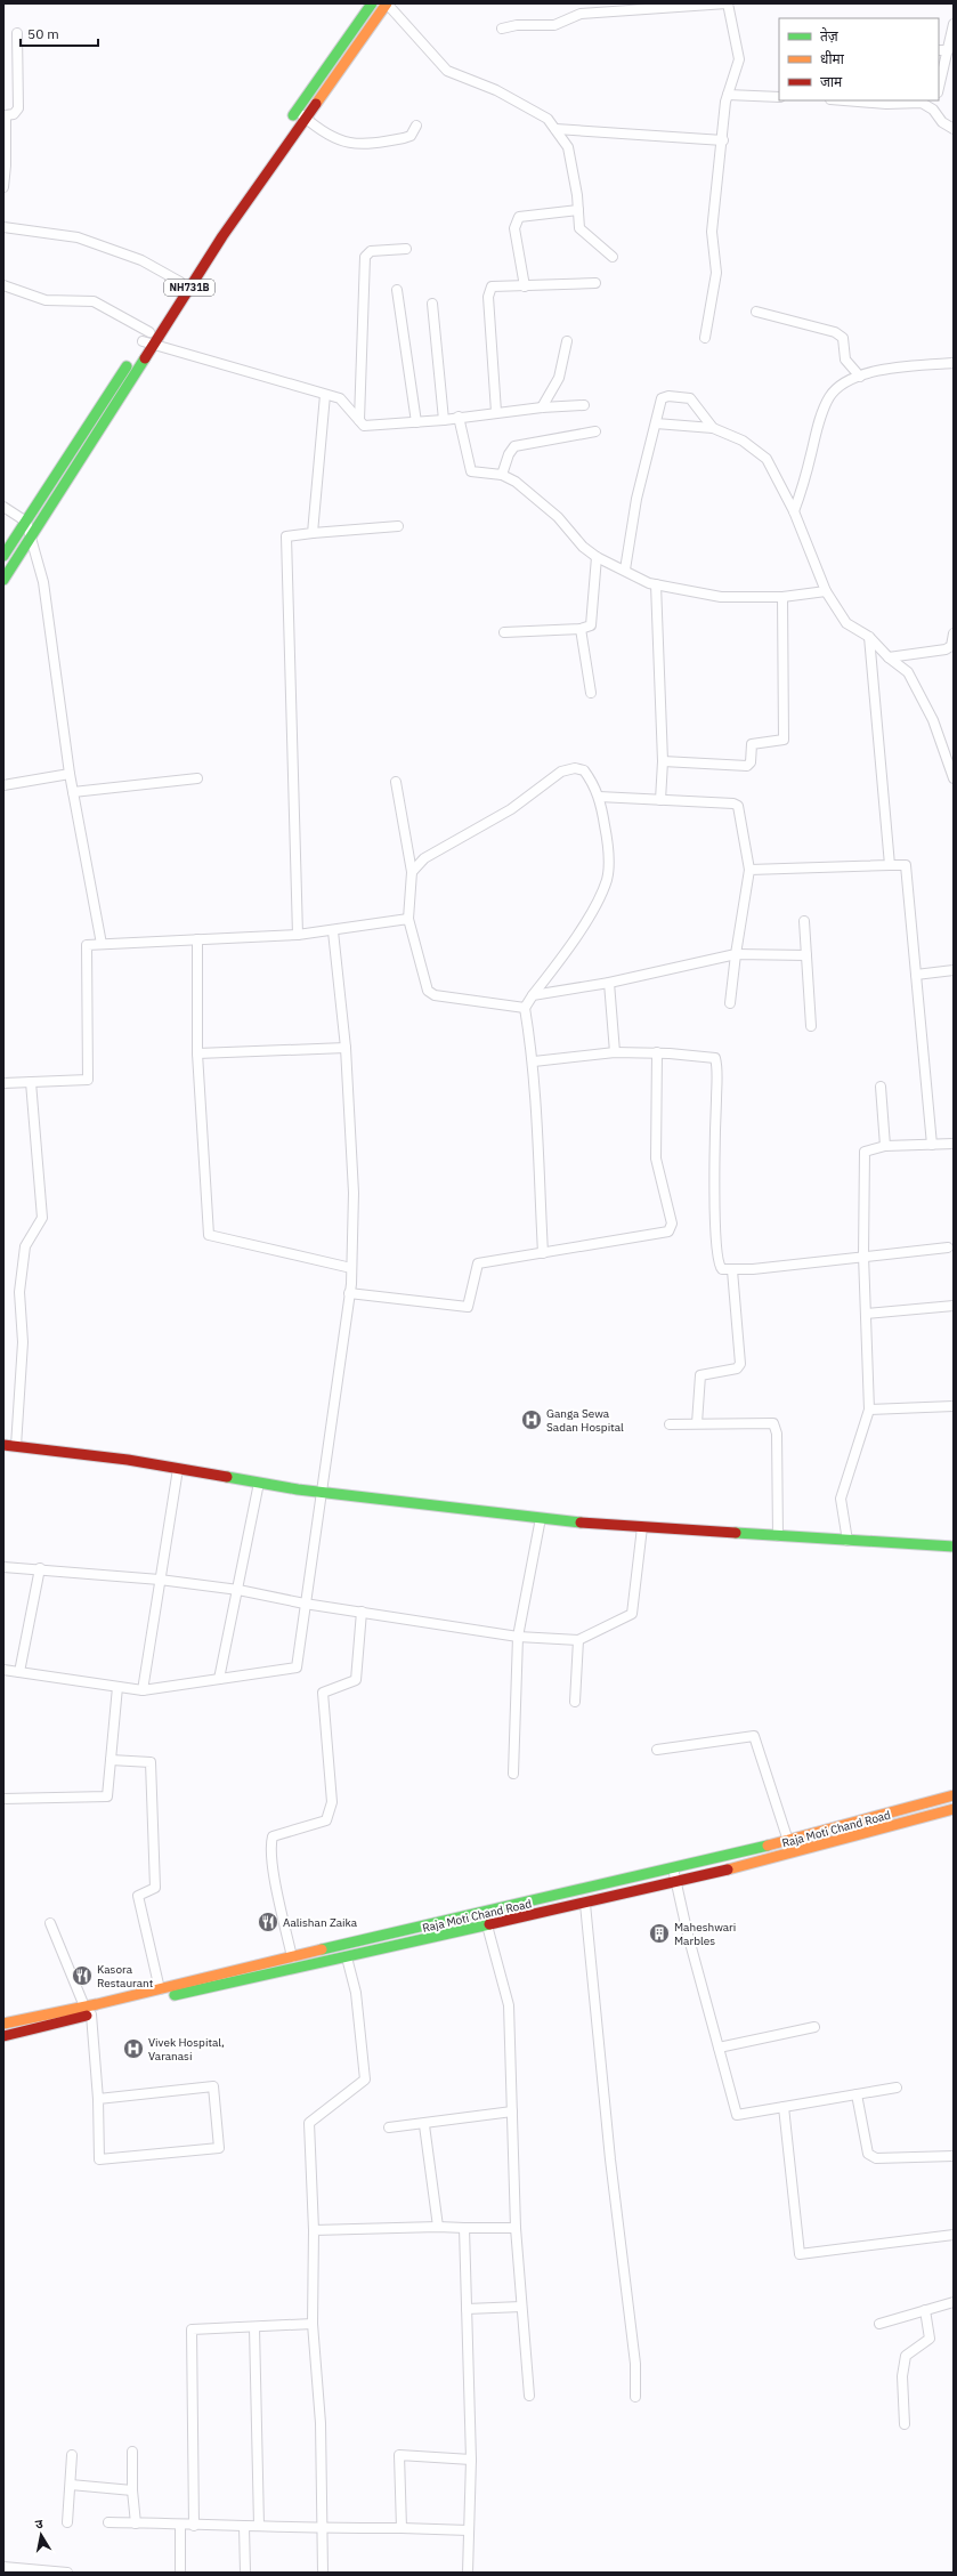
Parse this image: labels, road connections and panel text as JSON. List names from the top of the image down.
{
  "streets": {
    "main road": ["NH731B", "Raja Moti Chand Road"]
  },
  "places": {
    "hospital": ["Ganga Sewa Sadan Hospital", "Vivek Hospital, Varanasi"],
    "restaurant": ["Aalishan Zaika", "Kasora Restaurant"],
    "building": ["Maheshwari Marbles"]
  },
  "legend": ["तेज़", "धीमा", "जाम"],
  "scale_bar": "50 m",
  "north": "top"
}
